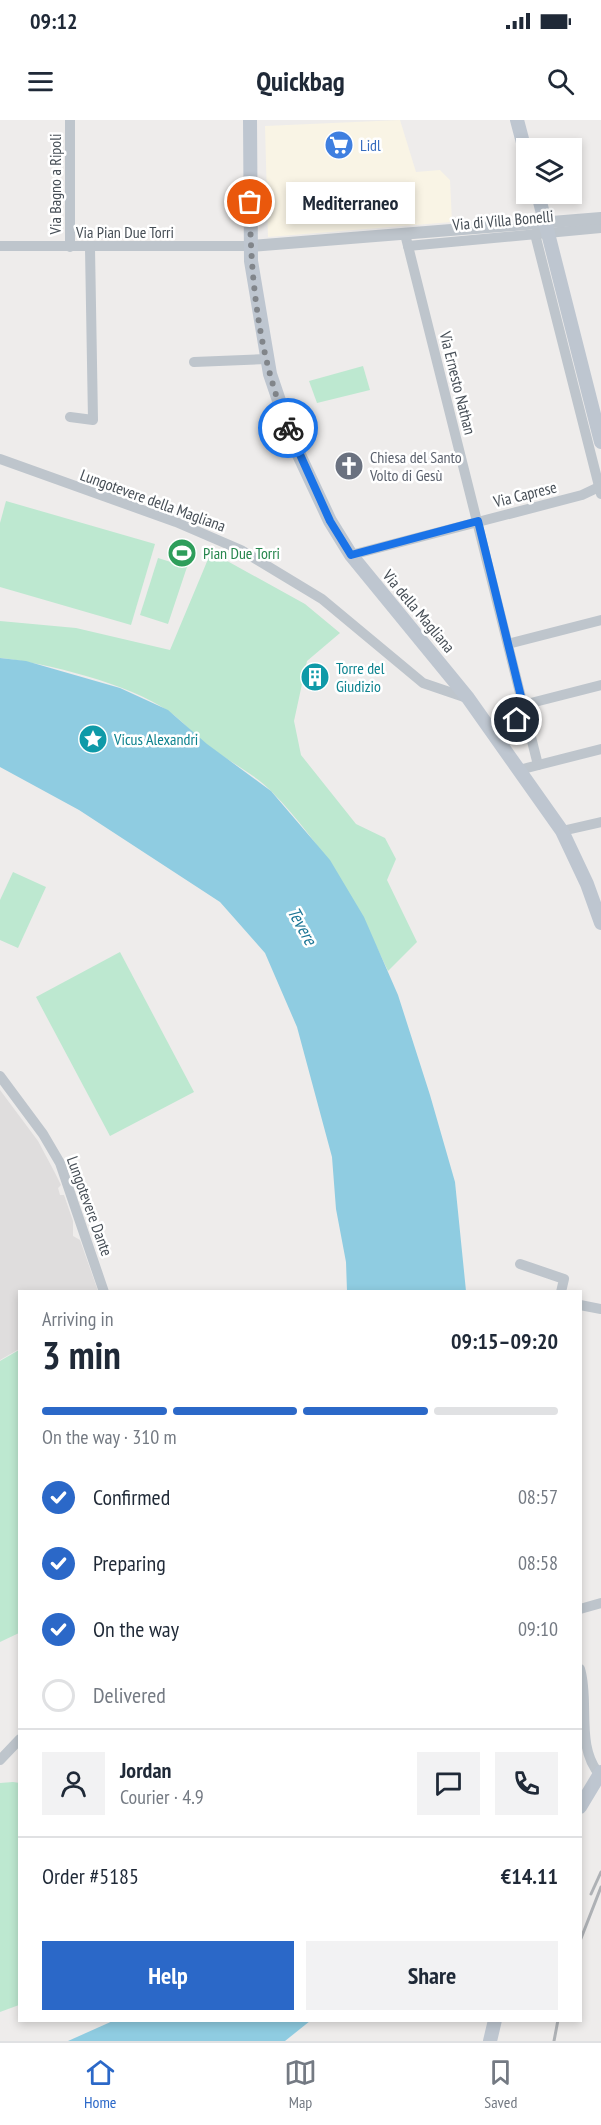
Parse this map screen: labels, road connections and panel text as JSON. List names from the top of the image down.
{
  "streets": {
    "main road": ["Via della Magliana"],
    "street": [
      "Via Bagno a Ripoli",
      "Via di Villa Bonelli",
      "Via Pian Due Torri",
      "Via Ernesto Nathan",
      "Via Caprese",
      "Lungotevere della Magliana",
      "Lungotevere Dante"
    ]
  },
  "crossings": [
    ["Via Bagno a Ripoli", "Via Pian Due Torri"],
    ["Via di Villa Bonelli", "Via Pian Due Torri"],
    ["Via di Villa Bonelli", "Via Ernesto Nathan"],
    ["Via di Villa Bonelli", "Via della Magliana"],
    ["Via Pian Due Torri", "Via della Magliana"],
    ["Via Ernesto Nathan", "Via Caprese"],
    ["Via Caprese", "Via della Magliana"],
    ["Lungotevere della Magliana", "Via della Magliana"]
  ],
  "water": ["Tevere"],
  "places": {
    "supermarket": ["Lidl"],
    "other": ["Mediterraneo"],
    "church": ["Chiesa del Santo Volto di Gesù"],
    "sports": ["Pian Due Torri"],
    "building": ["Torre del Giudizio"],
    "place": ["Vicus Alexandri"]
  },
  "page": {
    "status": "09:12",
    "header": "Quickbag",
    "bubble": "Mediterraneo",
    "heading": ["3 min", "Arriving in", "09:15–09:20"],
    "panel": [
      "Jordan",
      "Courier · 4.9",
      "Order #5185",
      "€14.11"
    ],
    "bar": "On the way · 310 m",
    "list": [
      ["Confirmed", "08:57"],
      ["Preparing", "08:58"],
      ["On the way", "09:10"],
      "Delivered"
    ],
    "buttons": ["Help", "Share"],
    "tabs": ["Home", "Map", "Saved"]
  }
}
